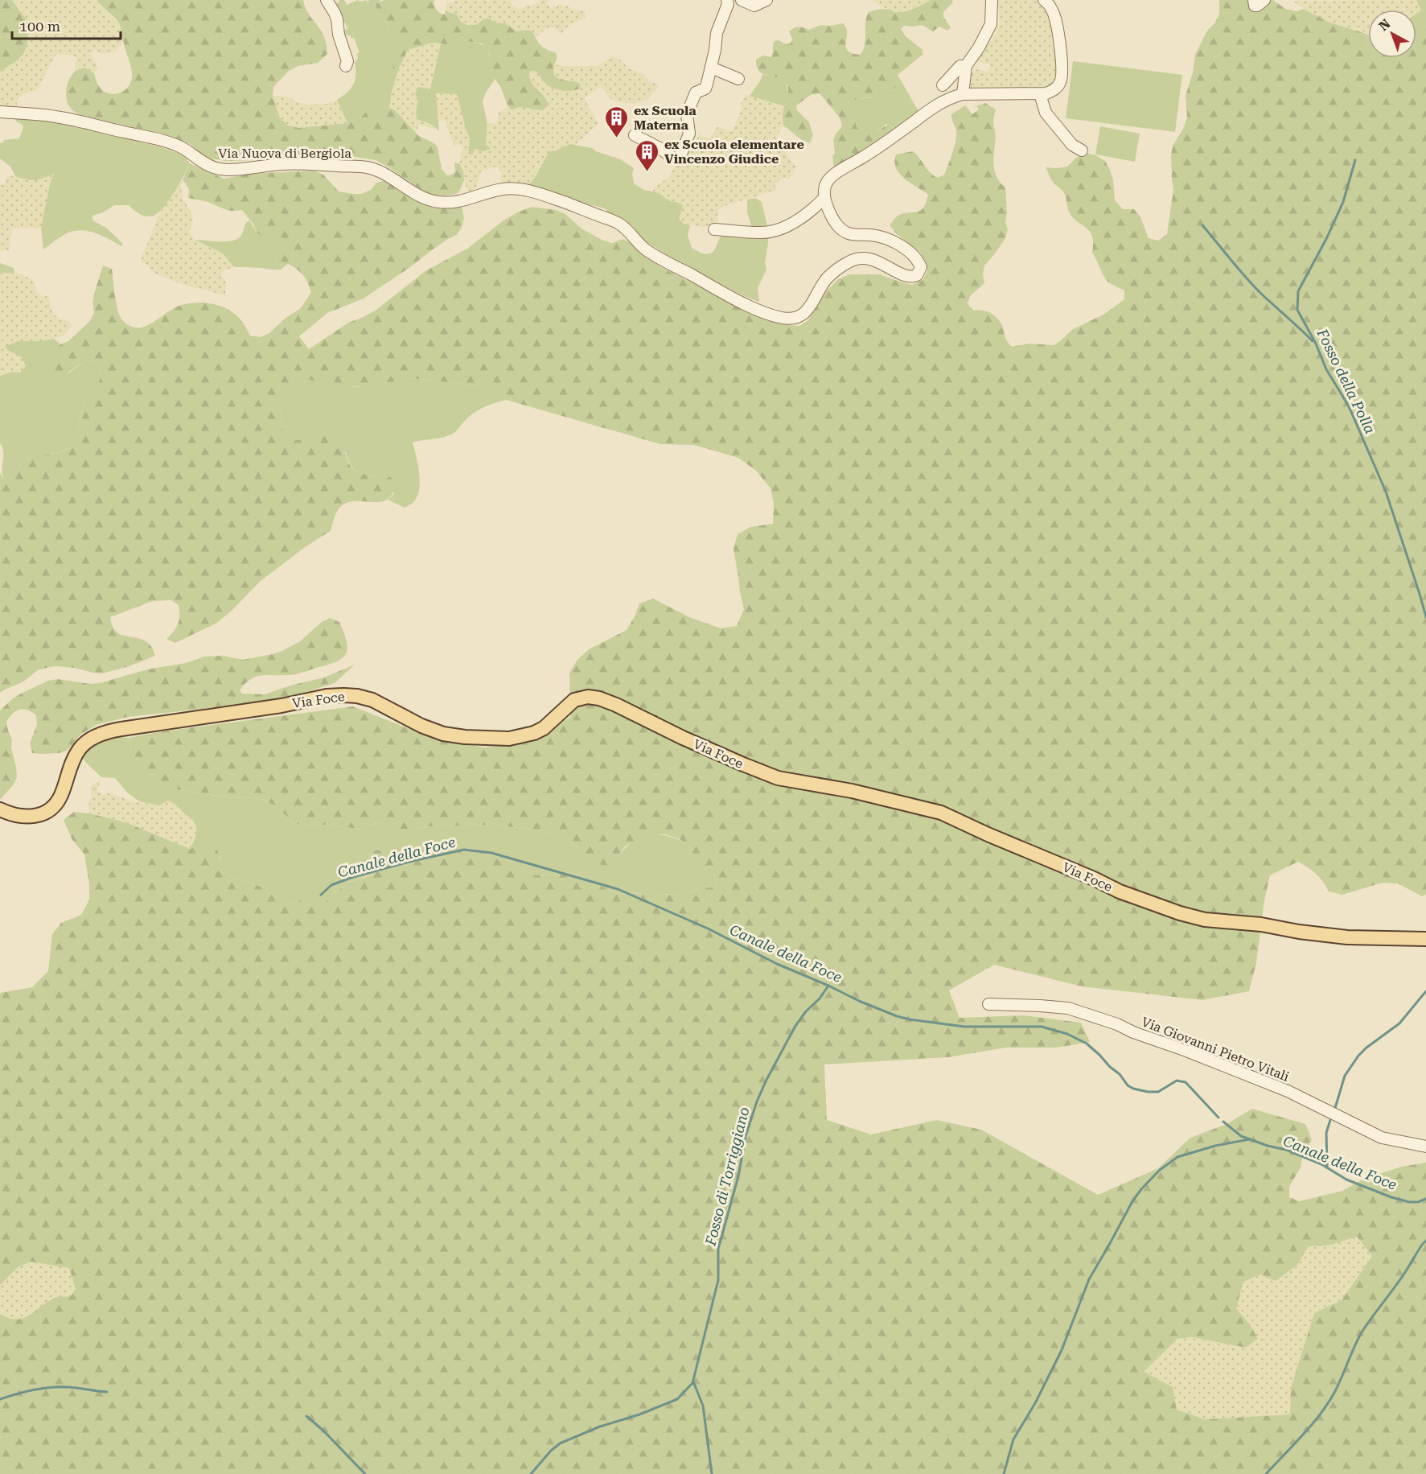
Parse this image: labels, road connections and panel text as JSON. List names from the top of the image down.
{
  "streets": {
    "main road": ["Via Foce"],
    "street": ["Via Nuova di Bergiola", "Via Giovanni Pietro Vitali"]
  },
  "water": ["Fosso della Polla", "Canale della Foce", "Fosso di Torriggiano"],
  "places": {
    "building": ["ex Scuola Materna", "ex Scuola elementare Vincenzo Giudice"]
  },
  "scale_bar": "100 m",
  "north": "top left"
}
